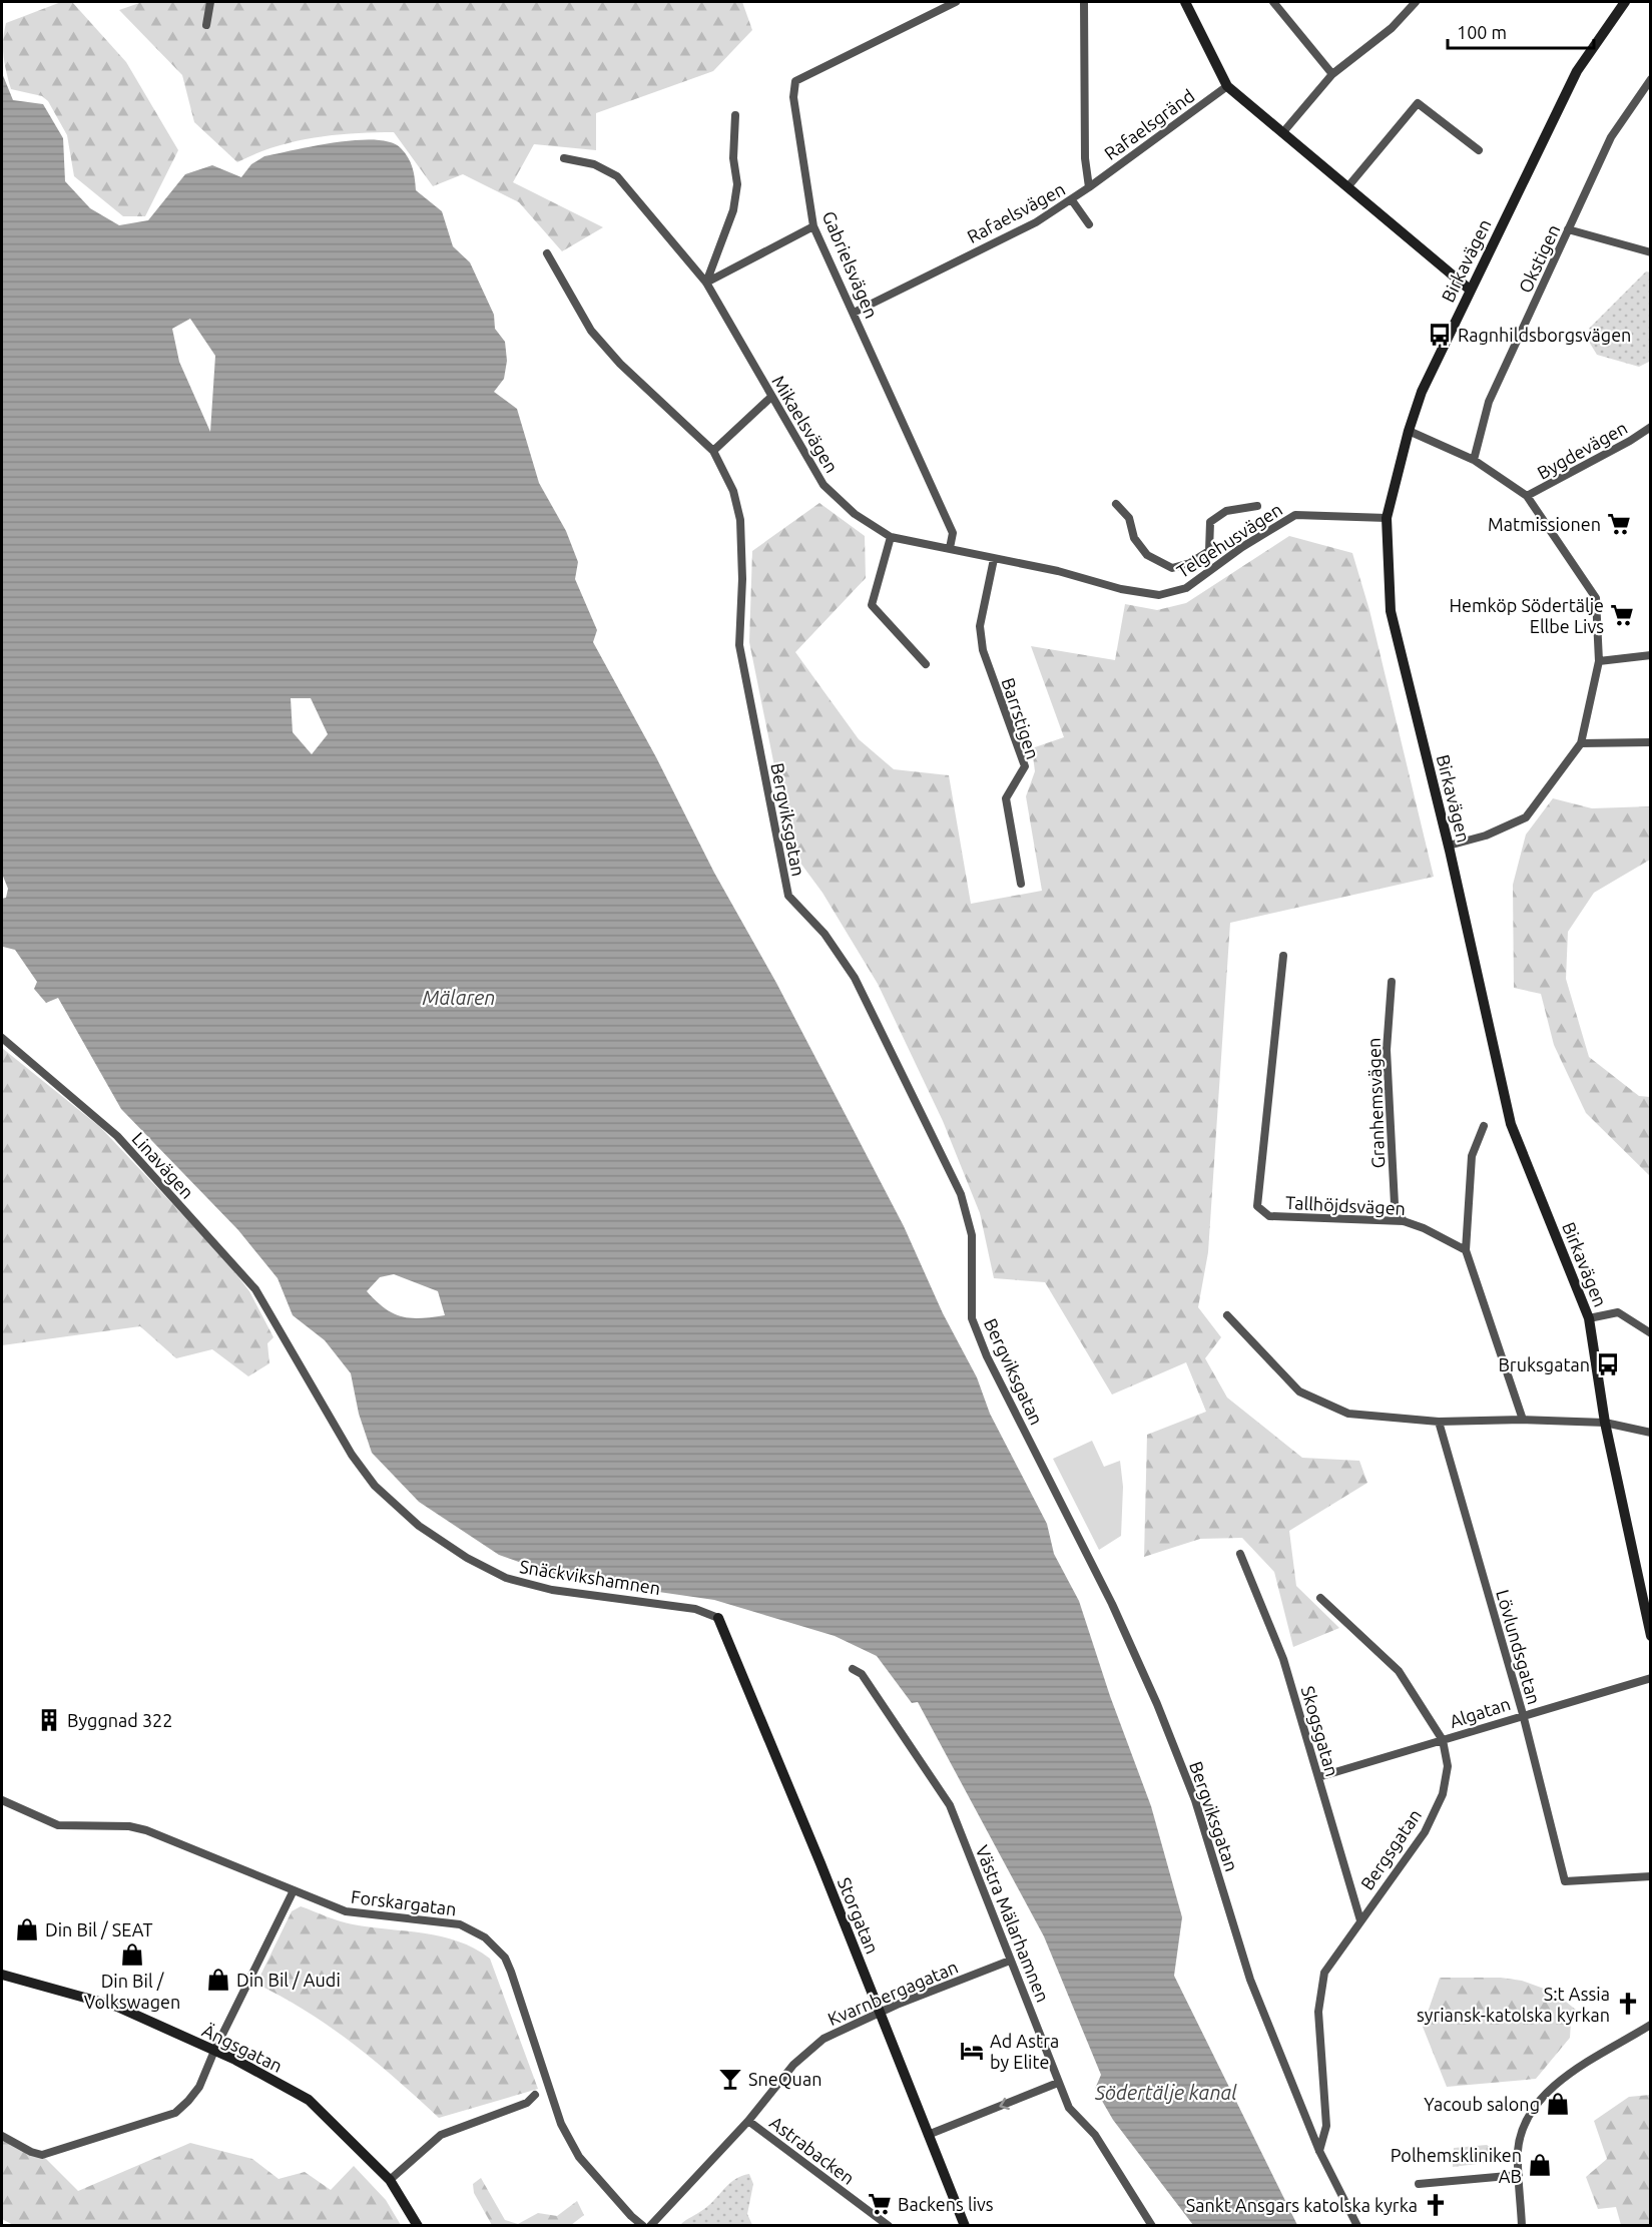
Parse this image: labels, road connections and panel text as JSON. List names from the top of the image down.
{
  "streets": {
    "street": [
      "Rafaelsgränd",
      "Rafaelsvägen",
      "Okstigen",
      "Birkavägen",
      "Gabrielsvägen",
      "Mikaelsvägen",
      "Bygdevägen",
      "Telgehusvägen",
      "Barrstigen",
      "Bergviksgatan",
      "Granhemsvägen",
      "Linavägen",
      "Tallhöjdsvägen",
      "Snäckvikshamnen",
      "Lövlundsgatan",
      "Algatan",
      "Skogsgatan",
      "Bergsgatan",
      "Forskargatan",
      "Storgatan",
      "Västra Mälarhamnen",
      "Kvarnbergagatan",
      "Ängsgatan",
      "Astrabacken"
    ]
  },
  "crossings": [
    ["Rafaelsgränd", "Rafaelsvägen"],
    ["Rafaelsvägen", "Gabrielsvägen"],
    ["Birkavägen", "Telgehusvägen"],
    ["Gabrielsvägen", "Mikaelsvägen"],
    ["Gabrielsvägen", "Telgehusvägen"],
    ["Mikaelsvägen", "Telgehusvägen"],
    ["Telgehusvägen", "Barrstigen"],
    ["Bergviksgatan", "Bergsgatan"],
    ["Granhemsvägen", "Tallhöjdsvägen"],
    ["Linavägen", "Snäckvikshamnen"],
    ["Snäckvikshamnen", "Storgatan"],
    ["Lövlundsgatan", "Algatan"],
    ["Algatan", "Skogsgatan"],
    ["Algatan", "Bergsgatan"],
    ["Skogsgatan", "Bergsgatan"],
    ["Storgatan", "Kvarnbergagatan"],
    ["Västra Mälarhamnen", "Kvarnbergagatan"],
    ["Kvarnbergagatan", "Astrabacken"]
  ],
  "water": ["Mälaren", "Södertälje kanal"],
  "places": {
    "bus stop": ["Ragnhildsborgsvägen", "Bruksgatan"],
    "supermarket": ["Matmissionen", "Hemköp Södertälje Ellbe Livs", "Backens livs"],
    "building": ["Byggnad 322"],
    "shop": [
      "Din Bil / SEAT",
      "Din Bil / Volkswagen",
      "Din Bil / Audi",
      "Yacoub salong",
      "Polhemskliniken AB"
    ],
    "church": ["S:t Assia syriansk-katolska kyrkan", "Sankt Ansgars katolska kyrka"],
    "hotel": ["Ad Astra by Elite"],
    "bar": ["SneQuan"]
  },
  "scale_bar": "100 m"
}
